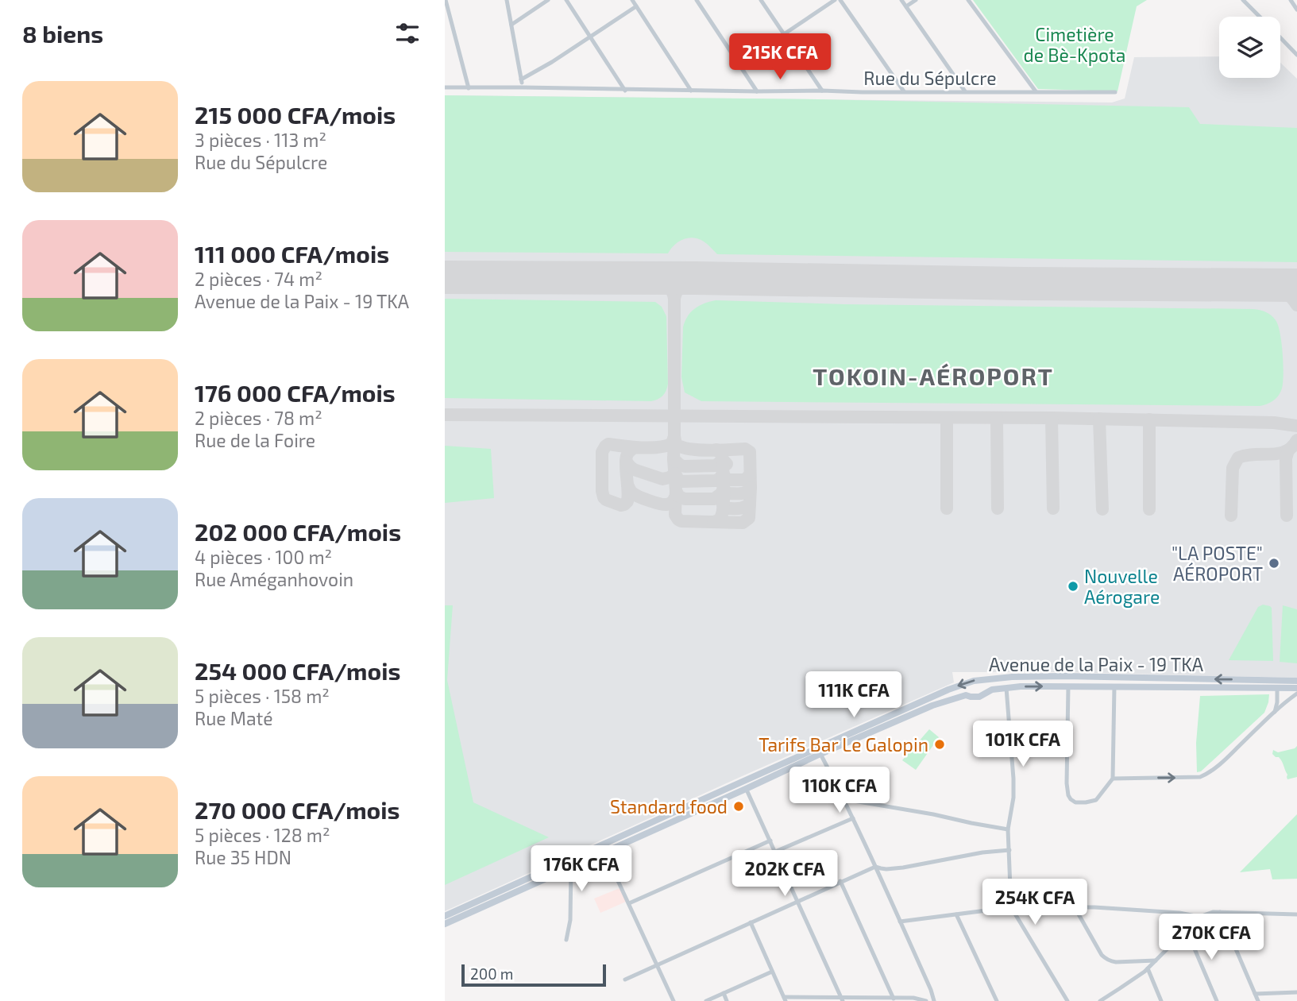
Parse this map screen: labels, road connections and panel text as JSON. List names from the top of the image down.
{
  "streets": {
    "main road": ["Avenue de la Paix - 19 TKA"],
    "street": ["Rue du Sépulcre"]
  },
  "districts": ["TOKOIN-AÉROPORT"],
  "parks": ["Cimetière de Bè-Kpota"],
  "places": [
    "\"LA POSTE\" AÉROPORT",
    "Nouvelle Aérogare",
    "Tarifs Bar Le Galopin",
    "Standard food"
  ],
  "scale_bar": "200 m",
  "page": {
    "heading": "8 biens",
    "price": [
      "215K CFA",
      "111K CFA",
      "101K CFA",
      "110K CFA",
      "176K CFA",
      "202K CFA",
      "254K CFA",
      "270K CFA"
    ],
    "list": [
      {
        "name": "215 000 CFA/mois",
        "note": "3 pièces · 113 m² · Rue du Sépulcre"
      },
      {
        "name": "111 000 CFA/mois",
        "note": "2 pièces · 74 m² · Avenue de la Paix - 19 TKA"
      },
      {
        "name": "176 000 CFA/mois",
        "note": "2 pièces · 78 m² · Rue de la Foire"
      },
      {
        "name": "202 000 CFA/mois",
        "note": "4 pièces · 100 m² · Rue Améganhovoin"
      },
      {
        "name": "254 000 CFA/mois",
        "note": "5 pièces · 158 m² · Rue Maté"
      },
      {
        "name": "270 000 CFA/mois",
        "note": "5 pièces · 128 m² · Rue 35 HDN"
      }
    ],
    "scale": "200 m"
  }
}
